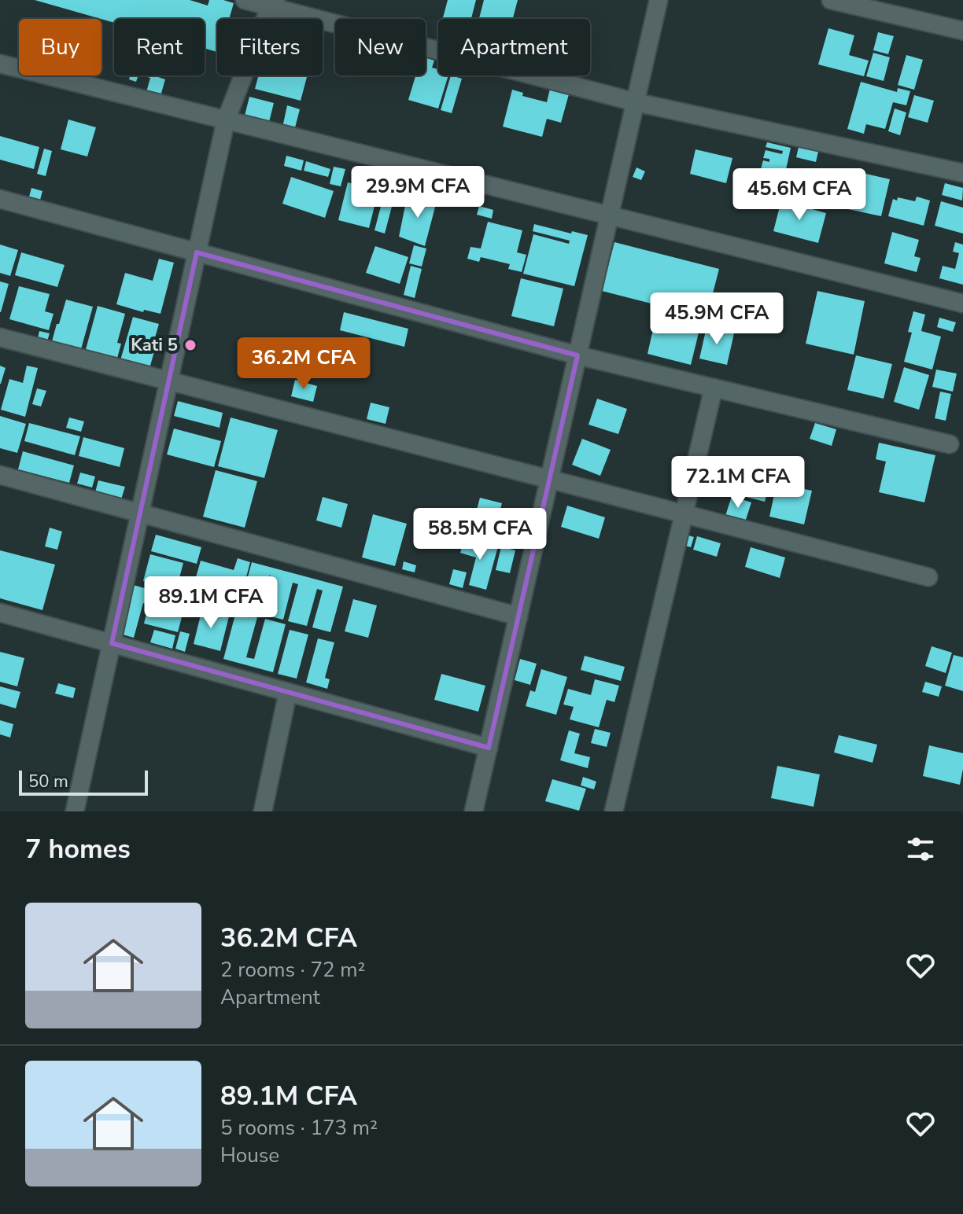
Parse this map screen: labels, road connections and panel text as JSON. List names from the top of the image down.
{
  "places": ["Kati 5"],
  "scale_bar": "50 m",
  "page": {
    "chip": [
      "Buy",
      "Rent",
      "Filters",
      "New",
      "Apartment"
    ],
    "price": [
      "29.9M CFA",
      "45.6M CFA",
      "45.9M CFA",
      "36.2M CFA",
      "72.1M CFA",
      "58.5M CFA",
      "89.1M CFA"
    ],
    "scale": "50 m",
    "heading": "7 homes",
    "list": [
      {
        "name": "36.2M CFA",
        "note": "2 rooms · 72 m² · Apartment"
      },
      {
        "name": "89.1M CFA",
        "note": "5 rooms · 173 m² · House"
      }
    ]
  }
}
